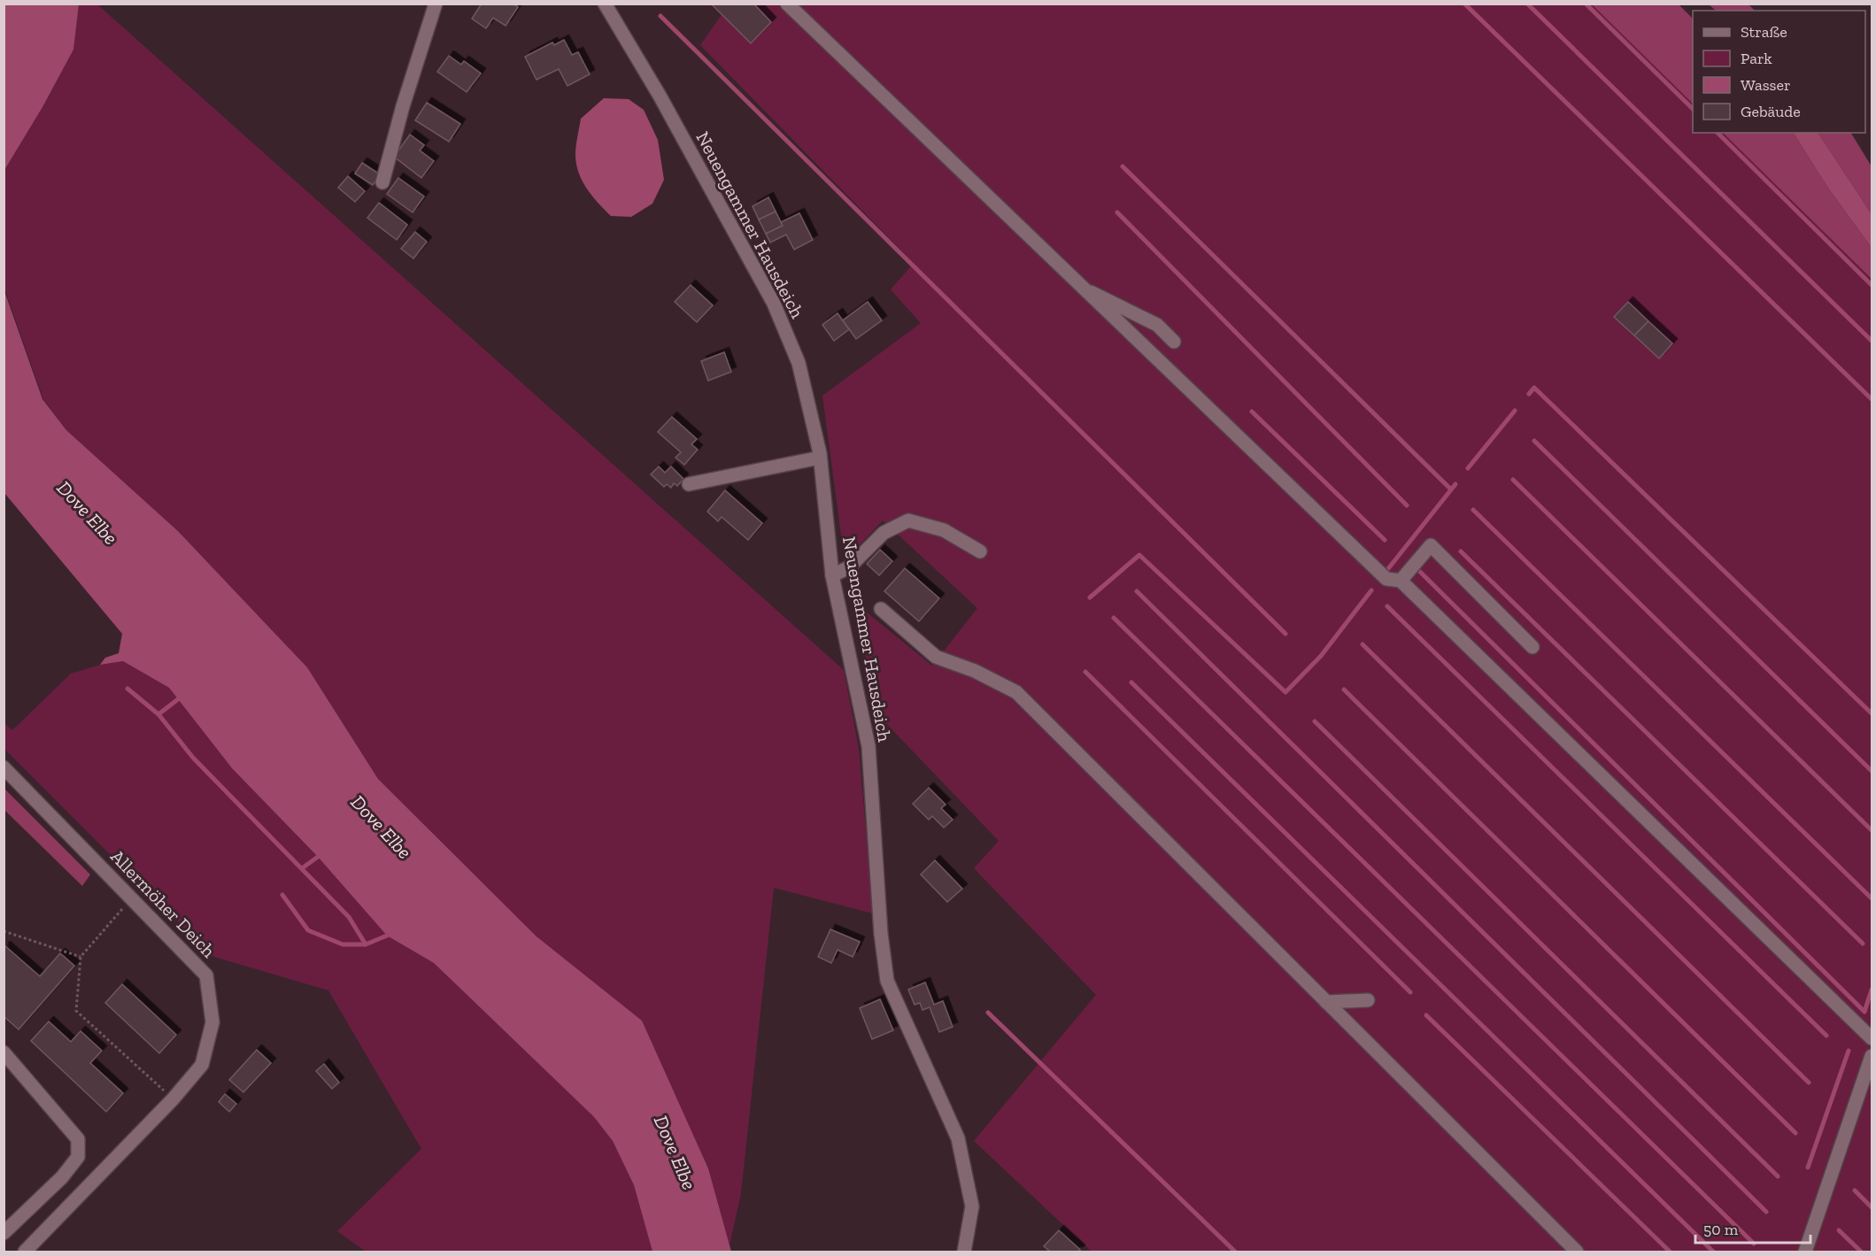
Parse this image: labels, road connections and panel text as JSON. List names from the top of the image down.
{
  "streets": {
    "street": ["Neuengammer Hausdeich", "Allermöher Deich"]
  },
  "water": ["Dove Elbe"],
  "legend": [
    "Straße",
    "Park",
    "Wasser",
    "Gebäude"
  ],
  "scale_bar": "50 m"
}
